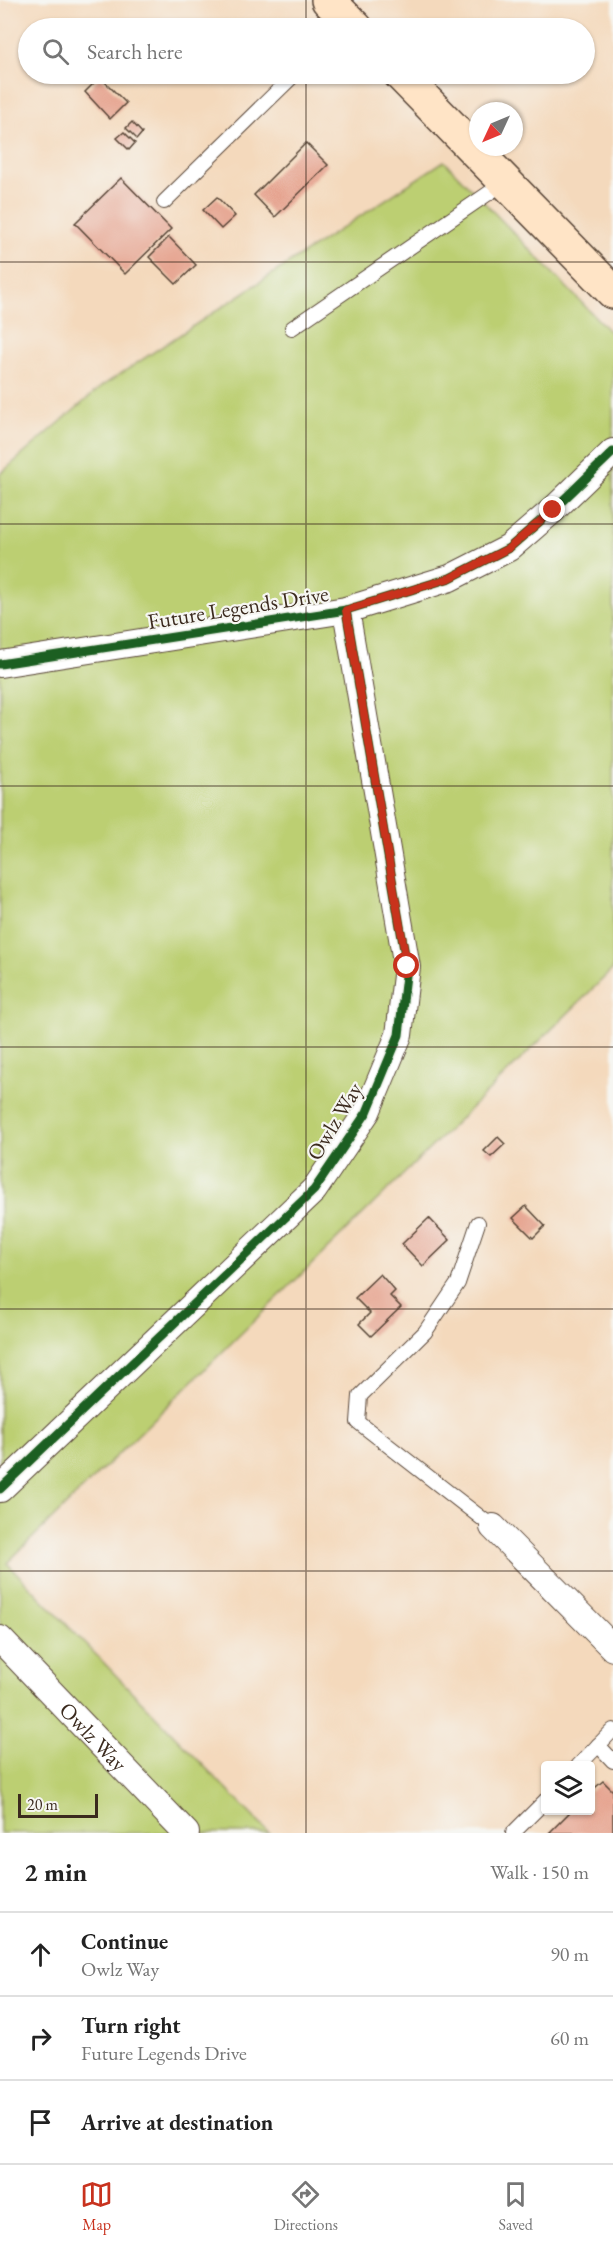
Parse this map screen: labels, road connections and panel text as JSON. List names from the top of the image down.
{
  "streets": {
    "street": ["Future Legends Drive", "Owlz Way"]
  },
  "crossings": [
    ["Future Legends Drive", "Owlz Way"]
  ],
  "scale_bar": "20 m",
  "north": "bottom left",
  "page": {
    "search": "Search here",
    "scale": "20 m",
    "heading": ["2 min", "Walk · 150 m"],
    "list": [
      ["Continue", "Owlz Way", "90 m"],
      ["Turn right", "Future Legends Drive", "60 m"],
      "Arrive at destination"
    ],
    "nav": ["Map", "Directions", "Saved"]
  }
}
